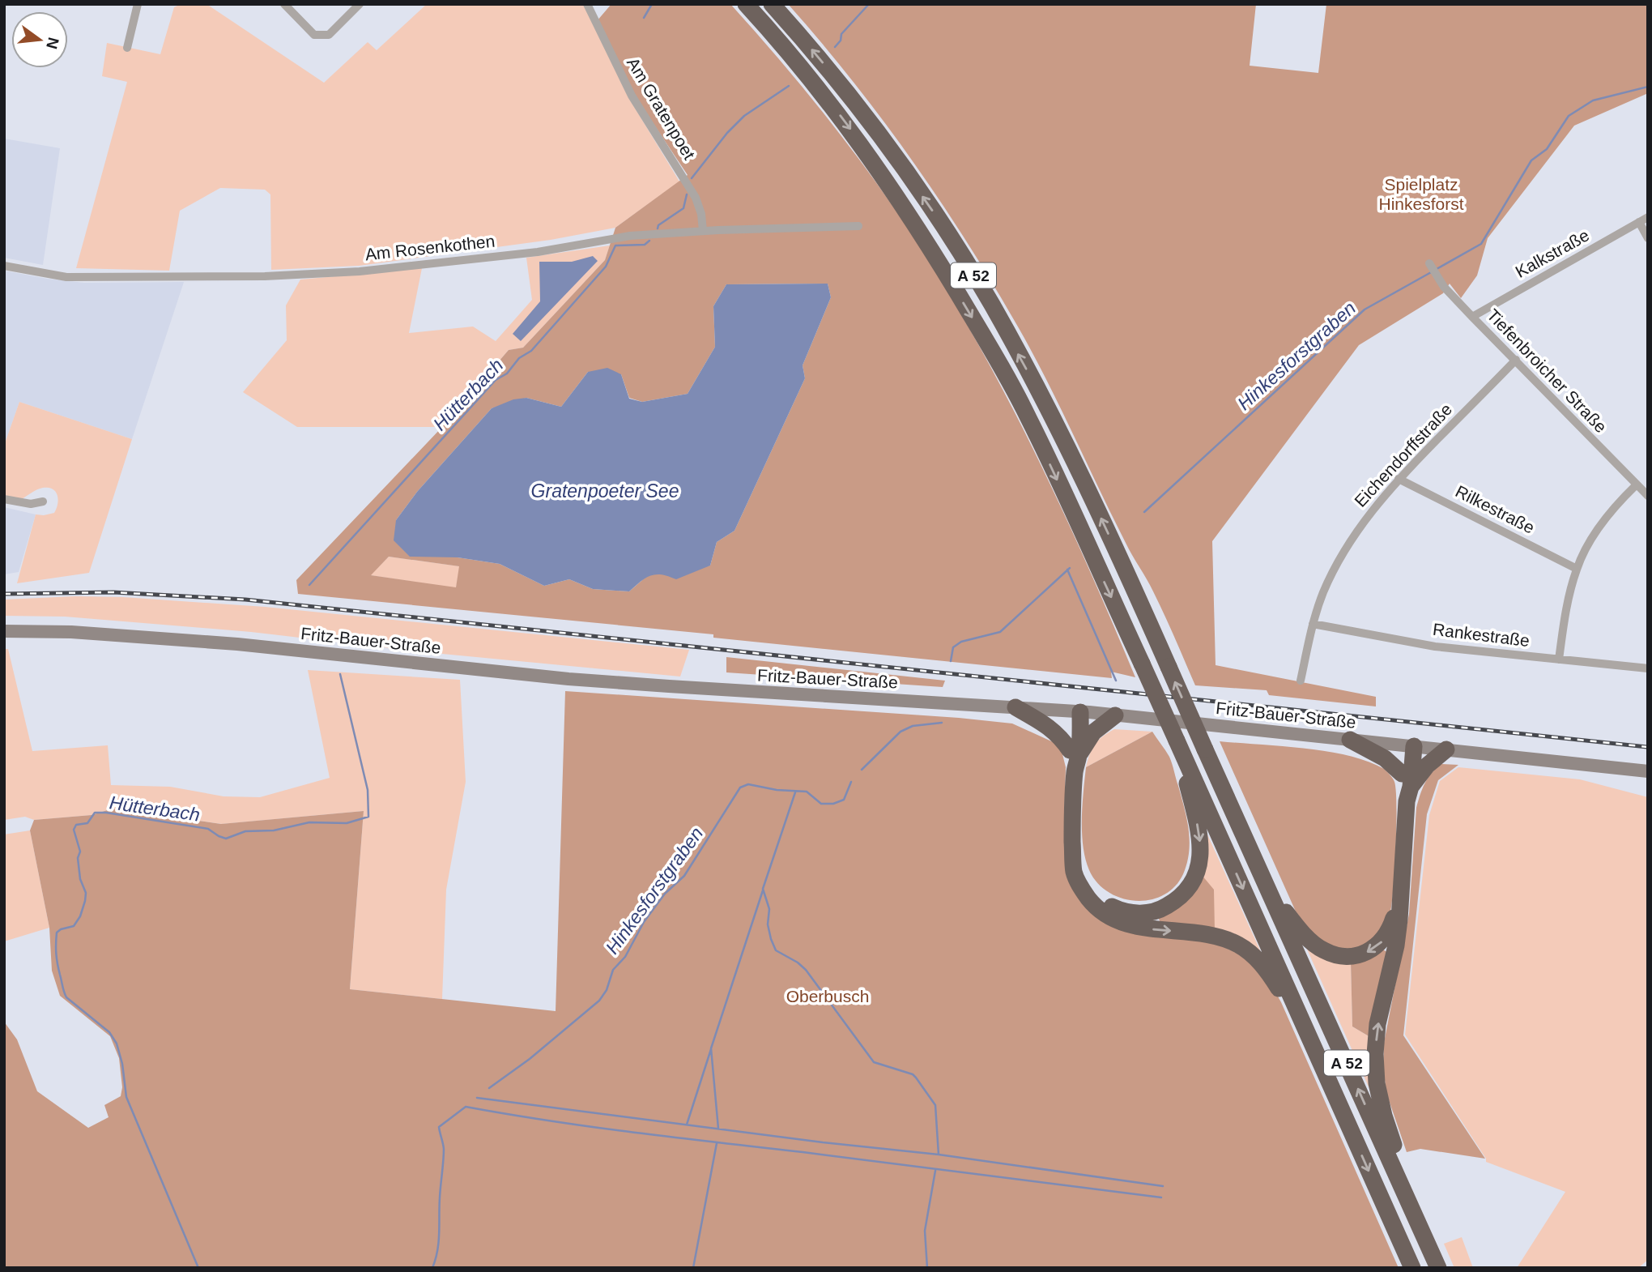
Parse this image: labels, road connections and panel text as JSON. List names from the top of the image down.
{
  "streets": {
    "highway": ["A 52"],
    "main road": ["Fritz-Bauer-Straße"],
    "street": [
      "Am Gratenpoet",
      "Am Rosenkothen",
      "Kalkstraße",
      "Tiefenbroicher Straße",
      "Eichendorffstraße",
      "Rilkestraße",
      "Rankestraße"
    ]
  },
  "crossings": [
    ["Am Gratenpoet", "Am Rosenkothen"],
    ["Kalkstraße", "Tiefenbroicher Straße"],
    ["Tiefenbroicher Straße", "Eichendorffstraße"],
    ["Eichendorffstraße", "Rilkestraße"],
    ["Eichendorffstraße", "Rankestraße"]
  ],
  "water": ["Hinkesforstgraben", "Hütterbach", "Gratenpoeter See"],
  "parks": ["Spielplatz Hinkesforst", "Oberbusch"],
  "north": "right"
}
